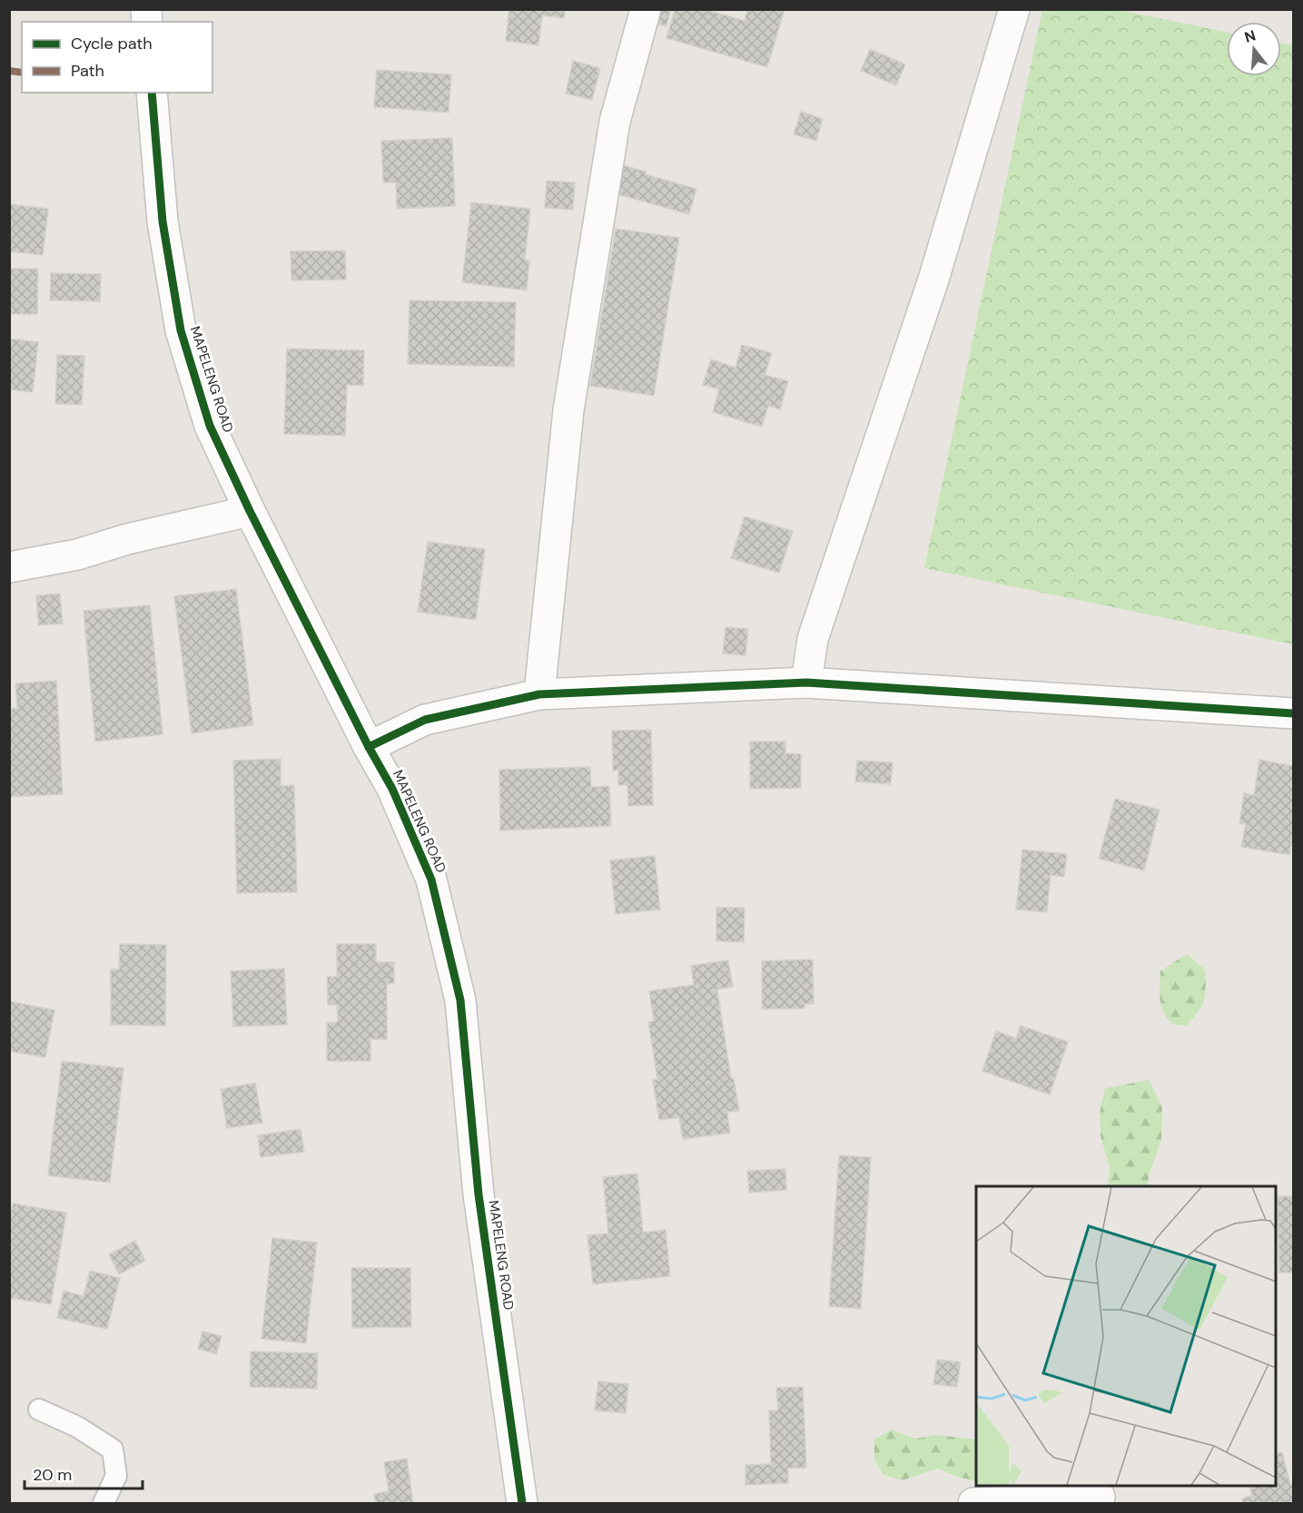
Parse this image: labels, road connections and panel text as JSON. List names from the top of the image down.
{
  "streets": {
    "street": ["MAPELENG ROAD"]
  },
  "legend": ["Cycle path", "Path"],
  "scale_bar": "20 m",
  "north": "top"
}
